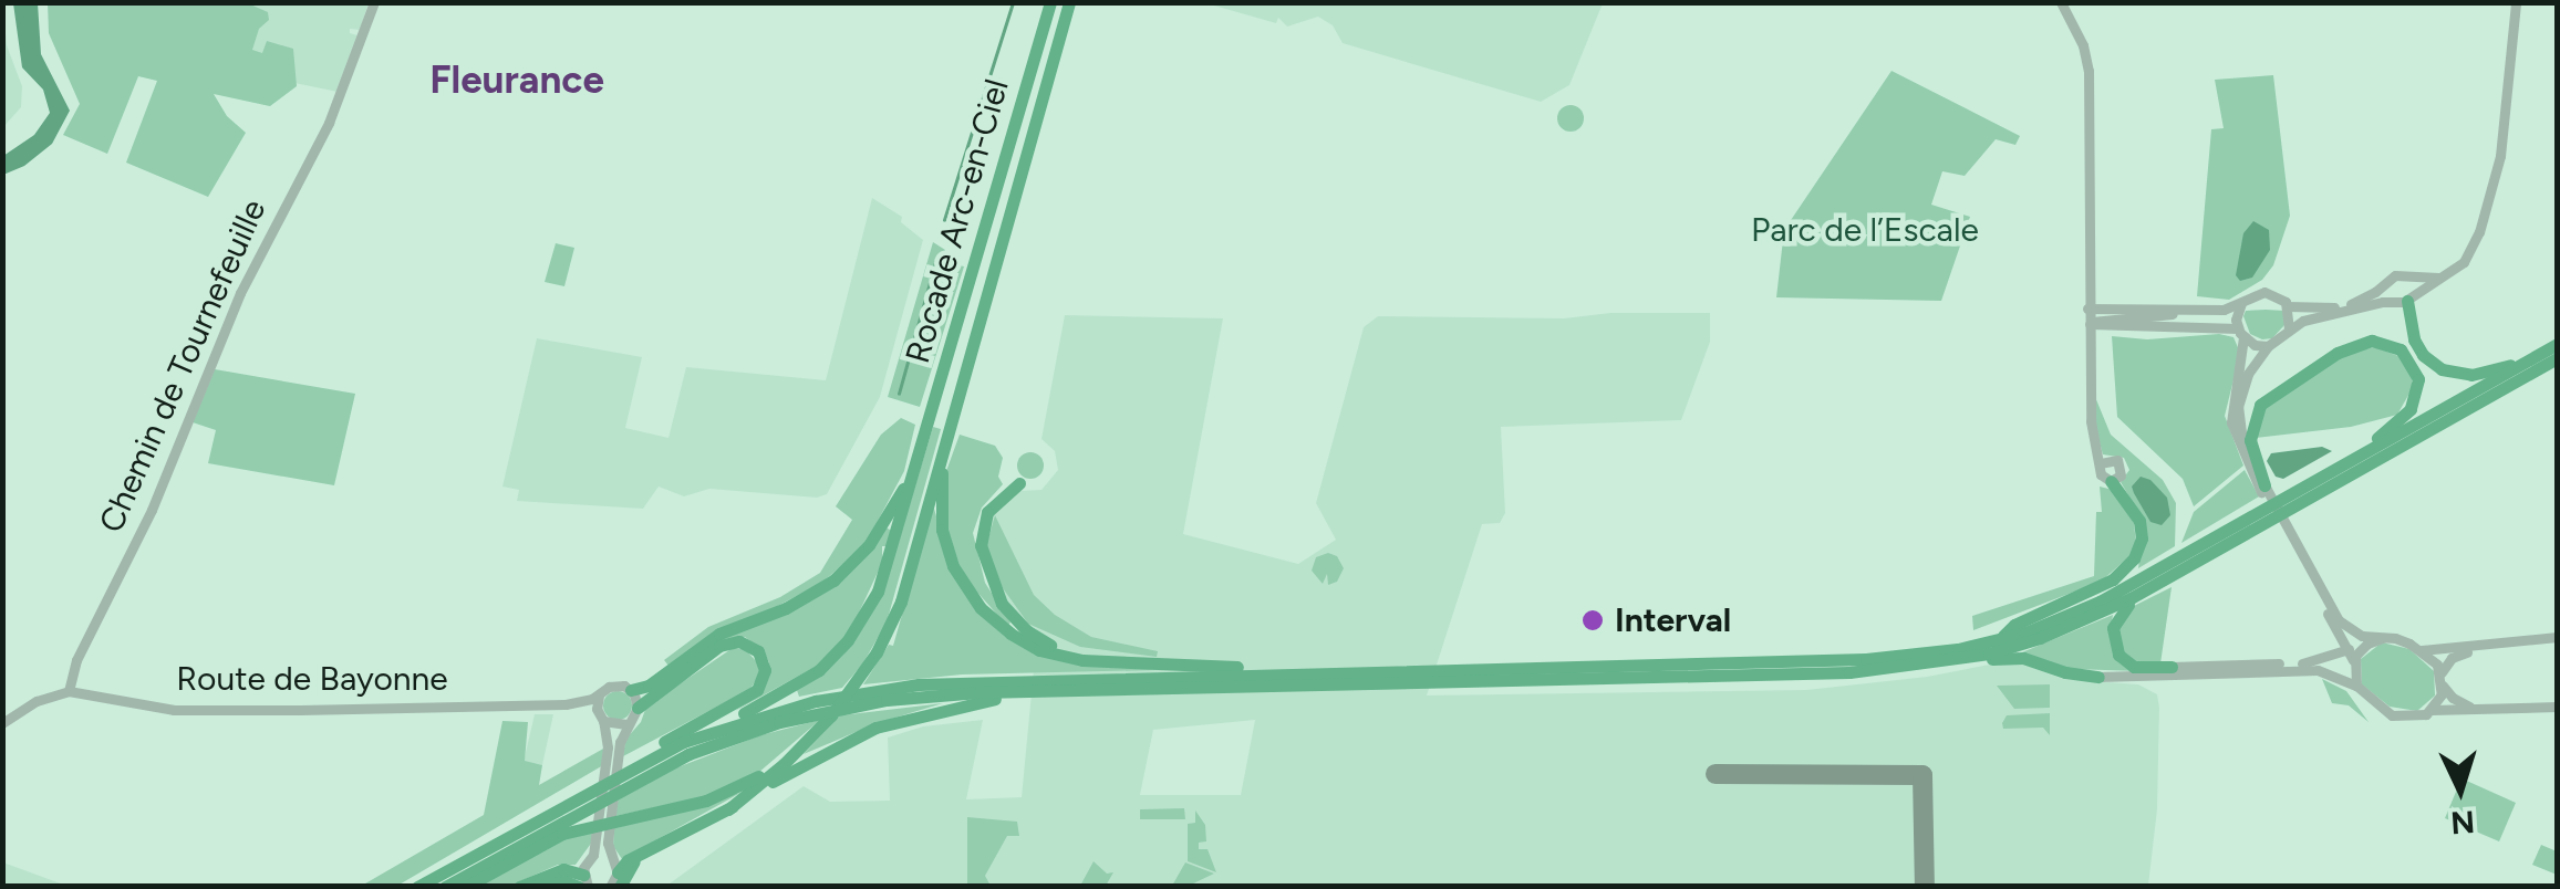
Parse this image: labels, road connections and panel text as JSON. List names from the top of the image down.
{
  "streets": {
    "highway": ["Rocade Arc-en-Ciel"],
    "main road": ["Chemin de Tournefeuille", "Route de Bayonne"]
  },
  "crossings": [
    ["Chemin de Tournefeuille", "Route de Bayonne"]
  ],
  "districts": ["Fleurance"],
  "parks": ["Parc de l’Escale"],
  "places": ["Interval"],
  "north": "bottom"
}
